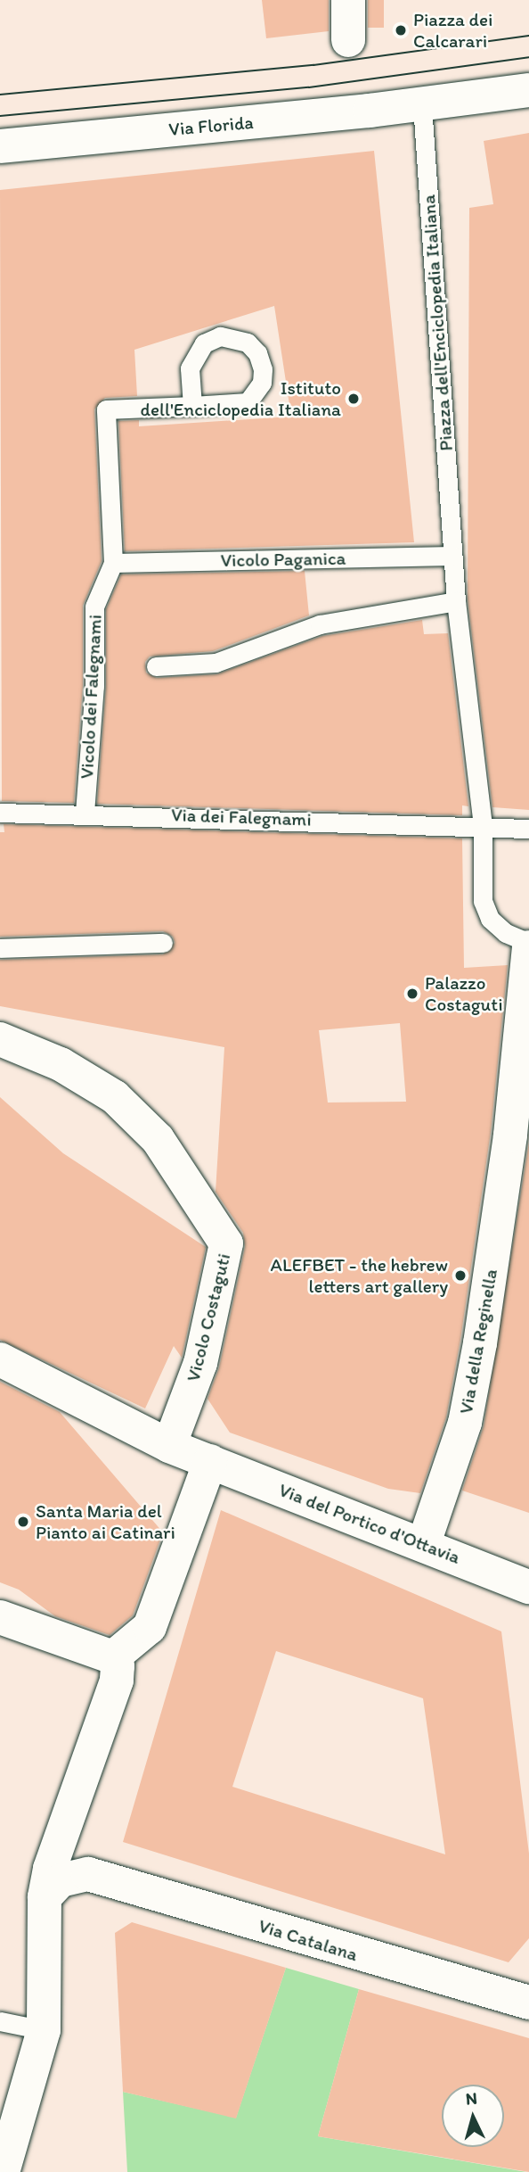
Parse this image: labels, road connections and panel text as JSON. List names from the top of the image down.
{
  "streets": {
    "street": [
      "Via Florida",
      "Vicolo Costaguti",
      "Via della Reginella",
      "Via del Portico d'Ottavia",
      "Via Catalana"
    ],
    "lane": [
      "Piazza dell'Enciclopedia Italiana",
      "Vicolo Paganica",
      "Vicolo dei Falegnami",
      "Via dei Falegnami"
    ]
  },
  "crossings": [
    ["Via Florida", "Piazza dell'Enciclopedia Italiana"],
    ["Piazza dell'Enciclopedia Italiana", "Vicolo Paganica"],
    ["Piazza dell'Enciclopedia Italiana", "Via dei Falegnami"],
    ["Piazza dell'Enciclopedia Italiana", "Via della Reginella"],
    ["Vicolo Paganica", "Vicolo dei Falegnami"],
    ["Vicolo dei Falegnami", "Via dei Falegnami"],
    ["Vicolo Costaguti", "Via del Portico d'Ottavia"],
    ["Via della Reginella", "Via del Portico d'Ottavia"]
  ],
  "places": [
    "Piazza dei Calcarari",
    "Istituto dell'Enciclopedia Italiana",
    "Palazzo Costaguti",
    "ALEFBET - the hebrew letters art gallery",
    "Santa Maria del Pianto ai Catinari"
  ],
  "north": "top"
}
